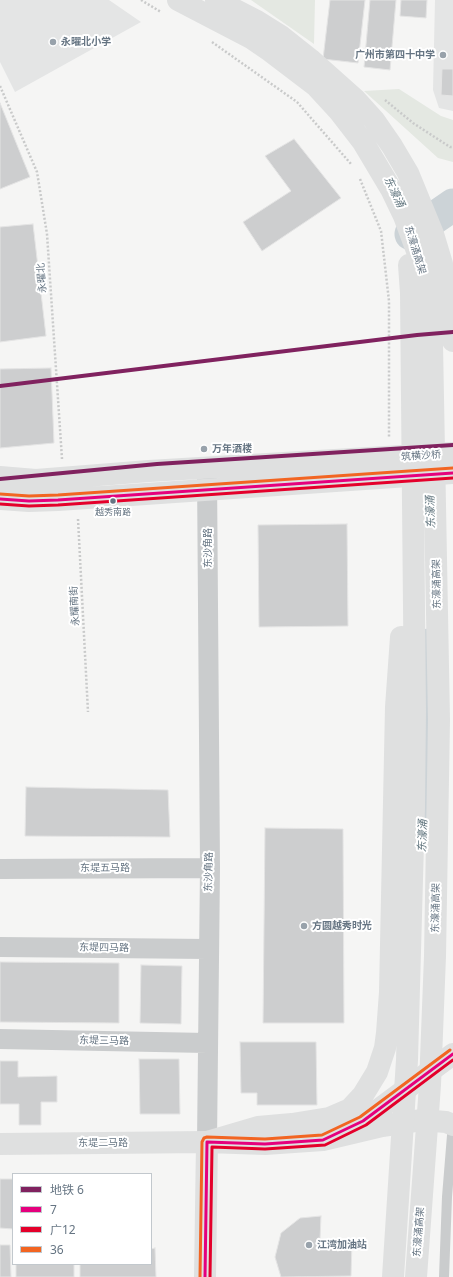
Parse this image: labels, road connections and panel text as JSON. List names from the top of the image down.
{
  "streets": {
    "main road": [
      "东濠涌高架",
      "筑横沙桥",
      "东沙角路",
      "东堤二马路"
    ],
    "street": ["东堤五马路", "东堤四马路", "东堤三马路"],
    "path": ["永曜北", "永耀南街"]
  },
  "crossings": [
    ["东沙角路", "东堤五马路"],
    ["东沙角路", "东堤四马路"],
    ["东沙角路", "东堤三马路"],
    ["东沙角路", "东堤二马路"]
  ],
  "water": ["东濠涌"],
  "places": [
    "永曜北小学",
    "广州市第四十中学",
    "万年酒楼",
    "越秀南路",
    "方圆越秀时光",
    "江湾加油站"
  ],
  "lines": [
    "metro line 6",
    "transit line 36",
    "transit line 7",
    "transit line 广12"
  ],
  "legend": [
    "地铁 6",
    "7",
    "广12",
    "36"
  ]
}
